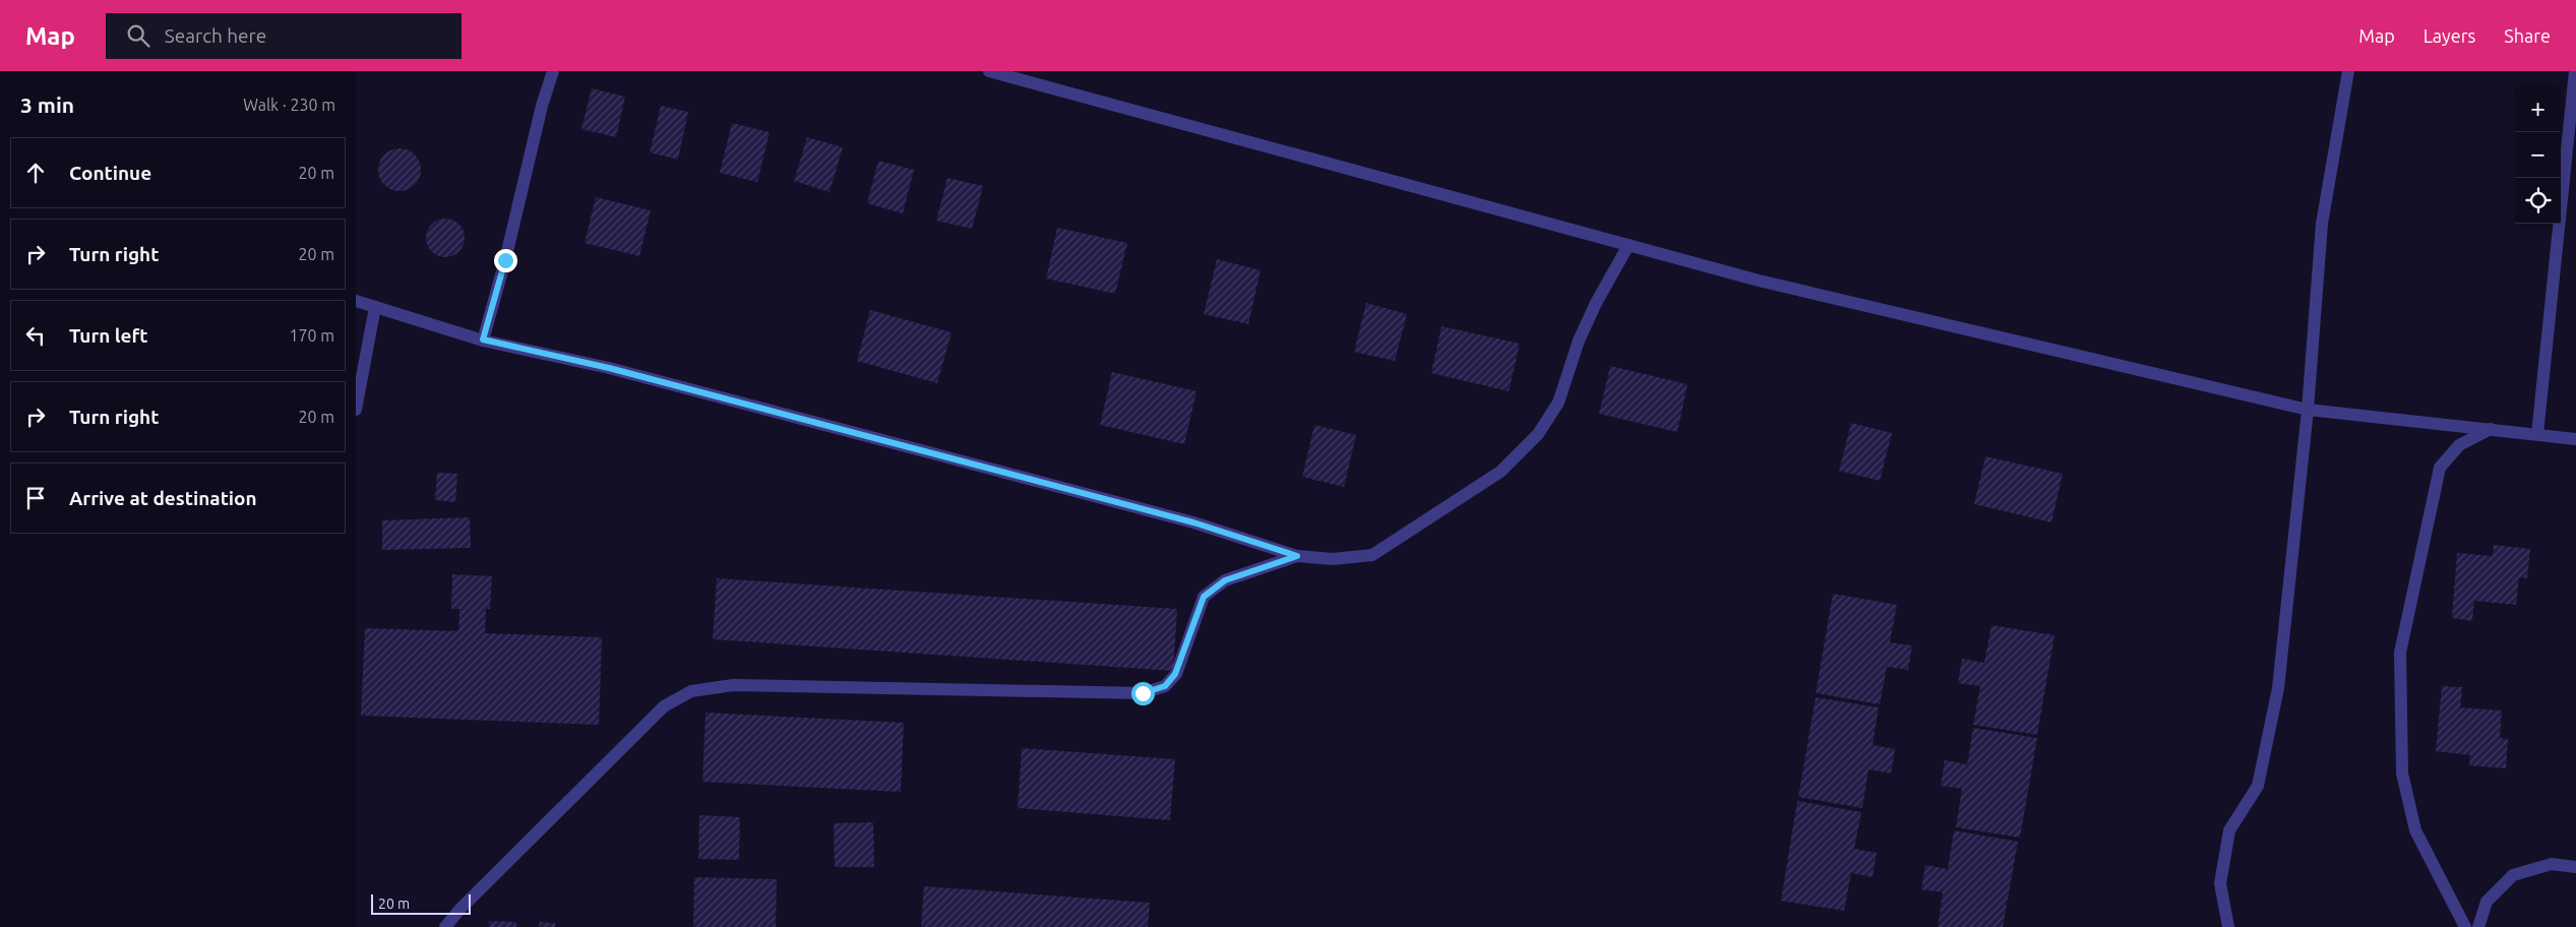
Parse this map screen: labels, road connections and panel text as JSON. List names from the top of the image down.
{
  "scale_bar": "20 m",
  "page": {
    "header": "Map",
    "search": "Search here",
    "nav": ["Map", "Layers", "Share"],
    "heading": ["3 min", "Walk · 230 m"],
    "map_buttons": ["+", "−"],
    "list": [
      ["Continue", "20 m"],
      ["Turn right", "20 m"],
      ["Turn left", "170 m"],
      ["Turn right", "20 m"],
      "Arrive at destination"
    ],
    "scale": "20 m"
  }
}
